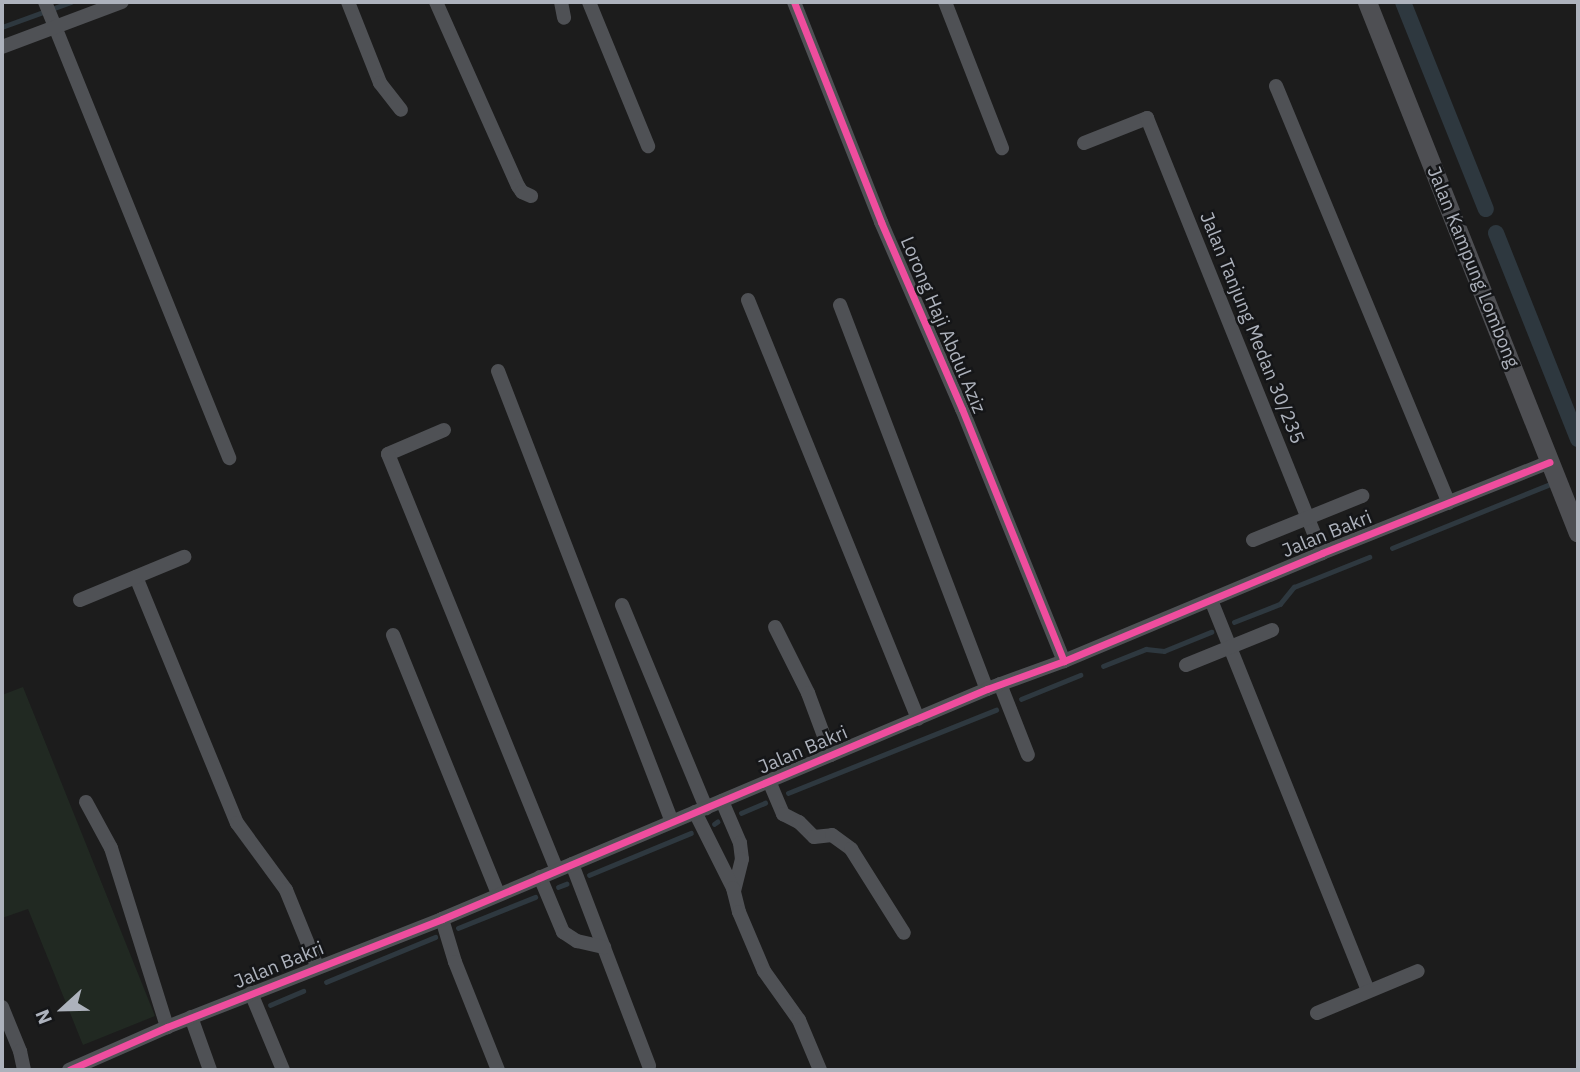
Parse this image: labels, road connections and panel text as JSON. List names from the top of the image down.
{
  "streets": {
    "street": [
      "Jalan Kampung Lombong",
      "Lorong Haji Abdul Aziz",
      "Jalan Tanjung Medan 30/235",
      "Jalan Bakri"
    ]
  },
  "crossings": [
    ["Jalan Kampung Lombong", "Jalan Bakri"],
    ["Lorong Haji Abdul Aziz", "Jalan Bakri"],
    ["Jalan Tanjung Medan 30/235", "Jalan Bakri"]
  ],
  "north": "left"
}
